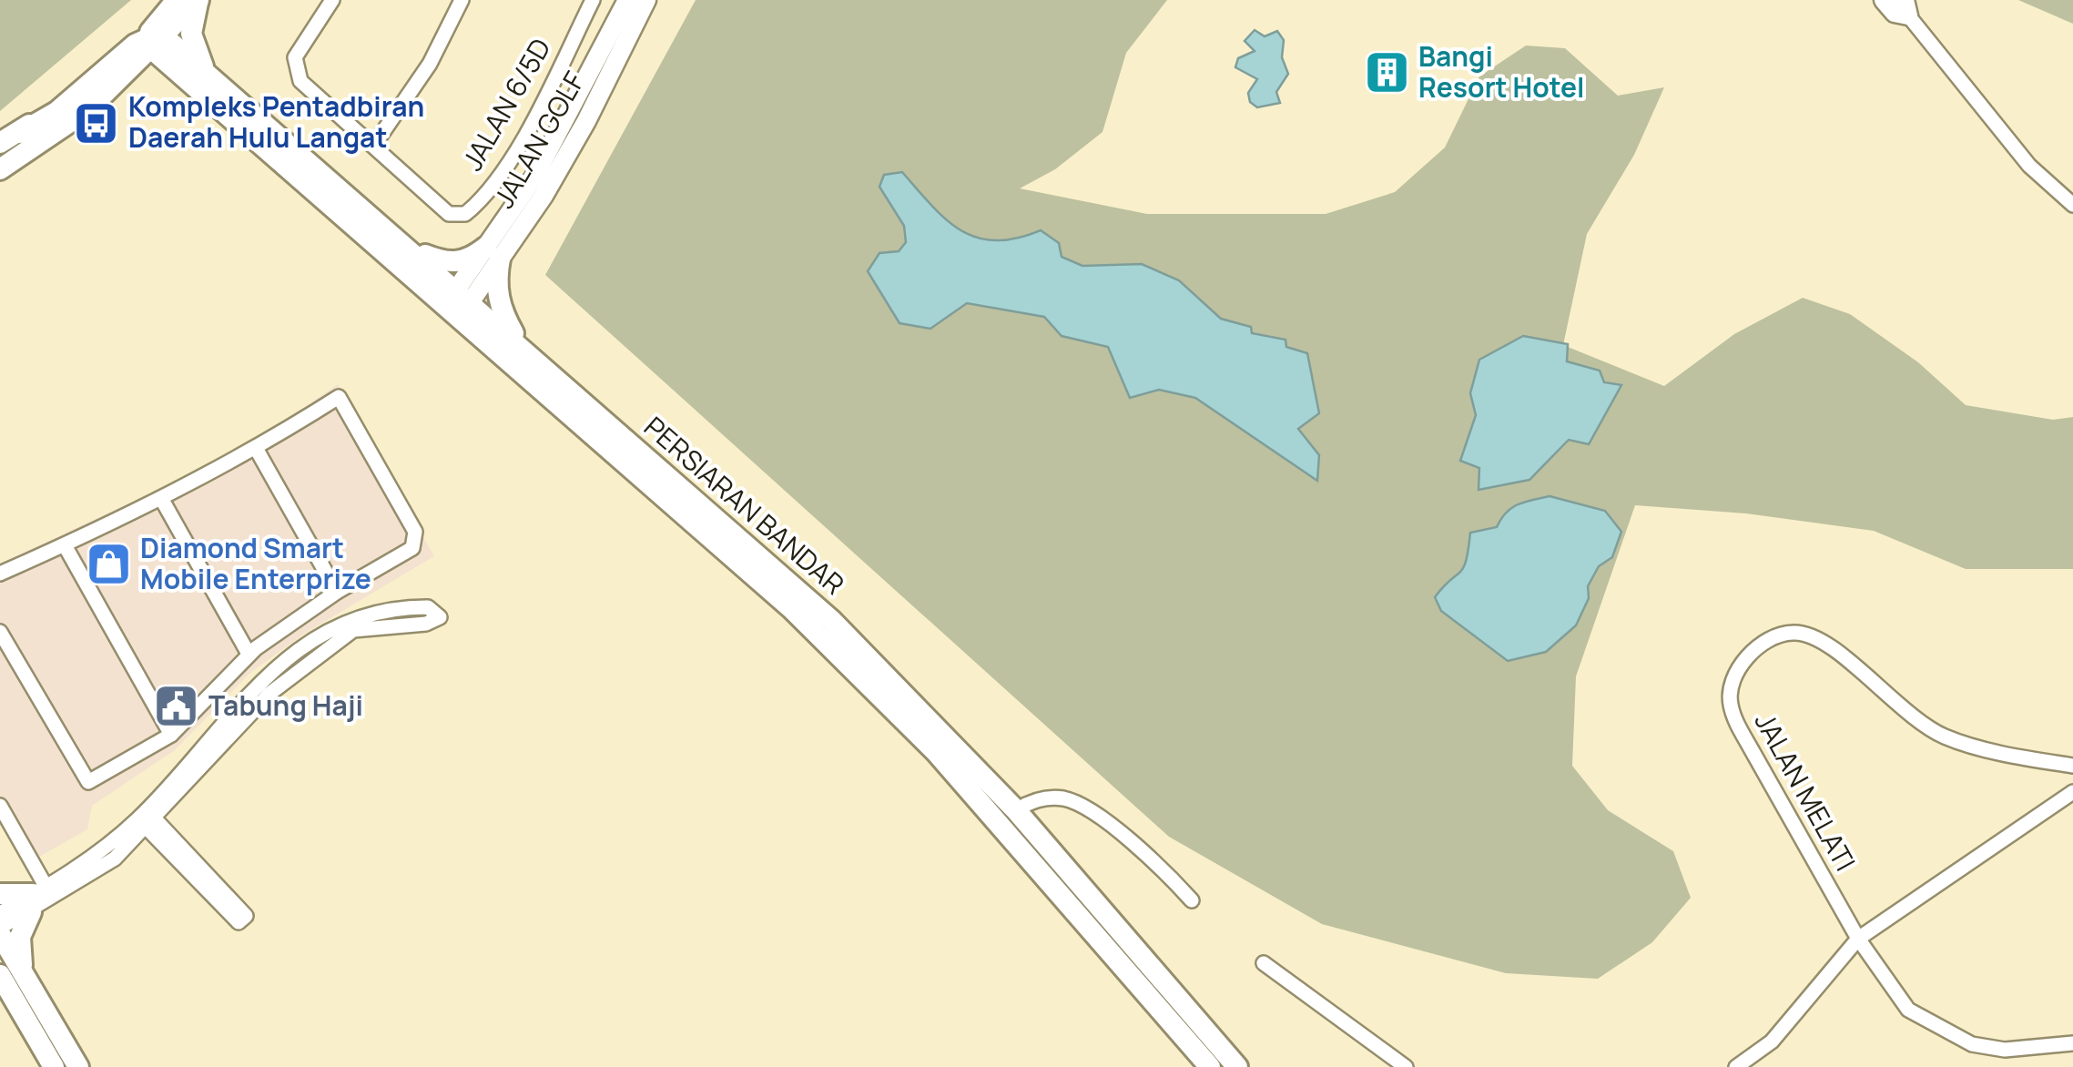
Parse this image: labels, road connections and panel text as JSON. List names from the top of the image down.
{
  "streets": {
    "main road": ["PERSIARAN BANDAR"],
    "street": ["JALAN 6/5D", "JALAN GOLF", "JALAN MELATI"]
  },
  "crossings": [
    ["JALAN GOLF", "PERSIARAN BANDAR"]
  ],
  "places": {
    "building": ["Bangi Resort Hotel"],
    "bus stop": ["Kompleks Pentadbiran Daerah Hulu Langat"],
    "shop": ["Diamond Smart Mobile Enterprize"],
    "public building": ["Tabung Haji"]
  }
}
